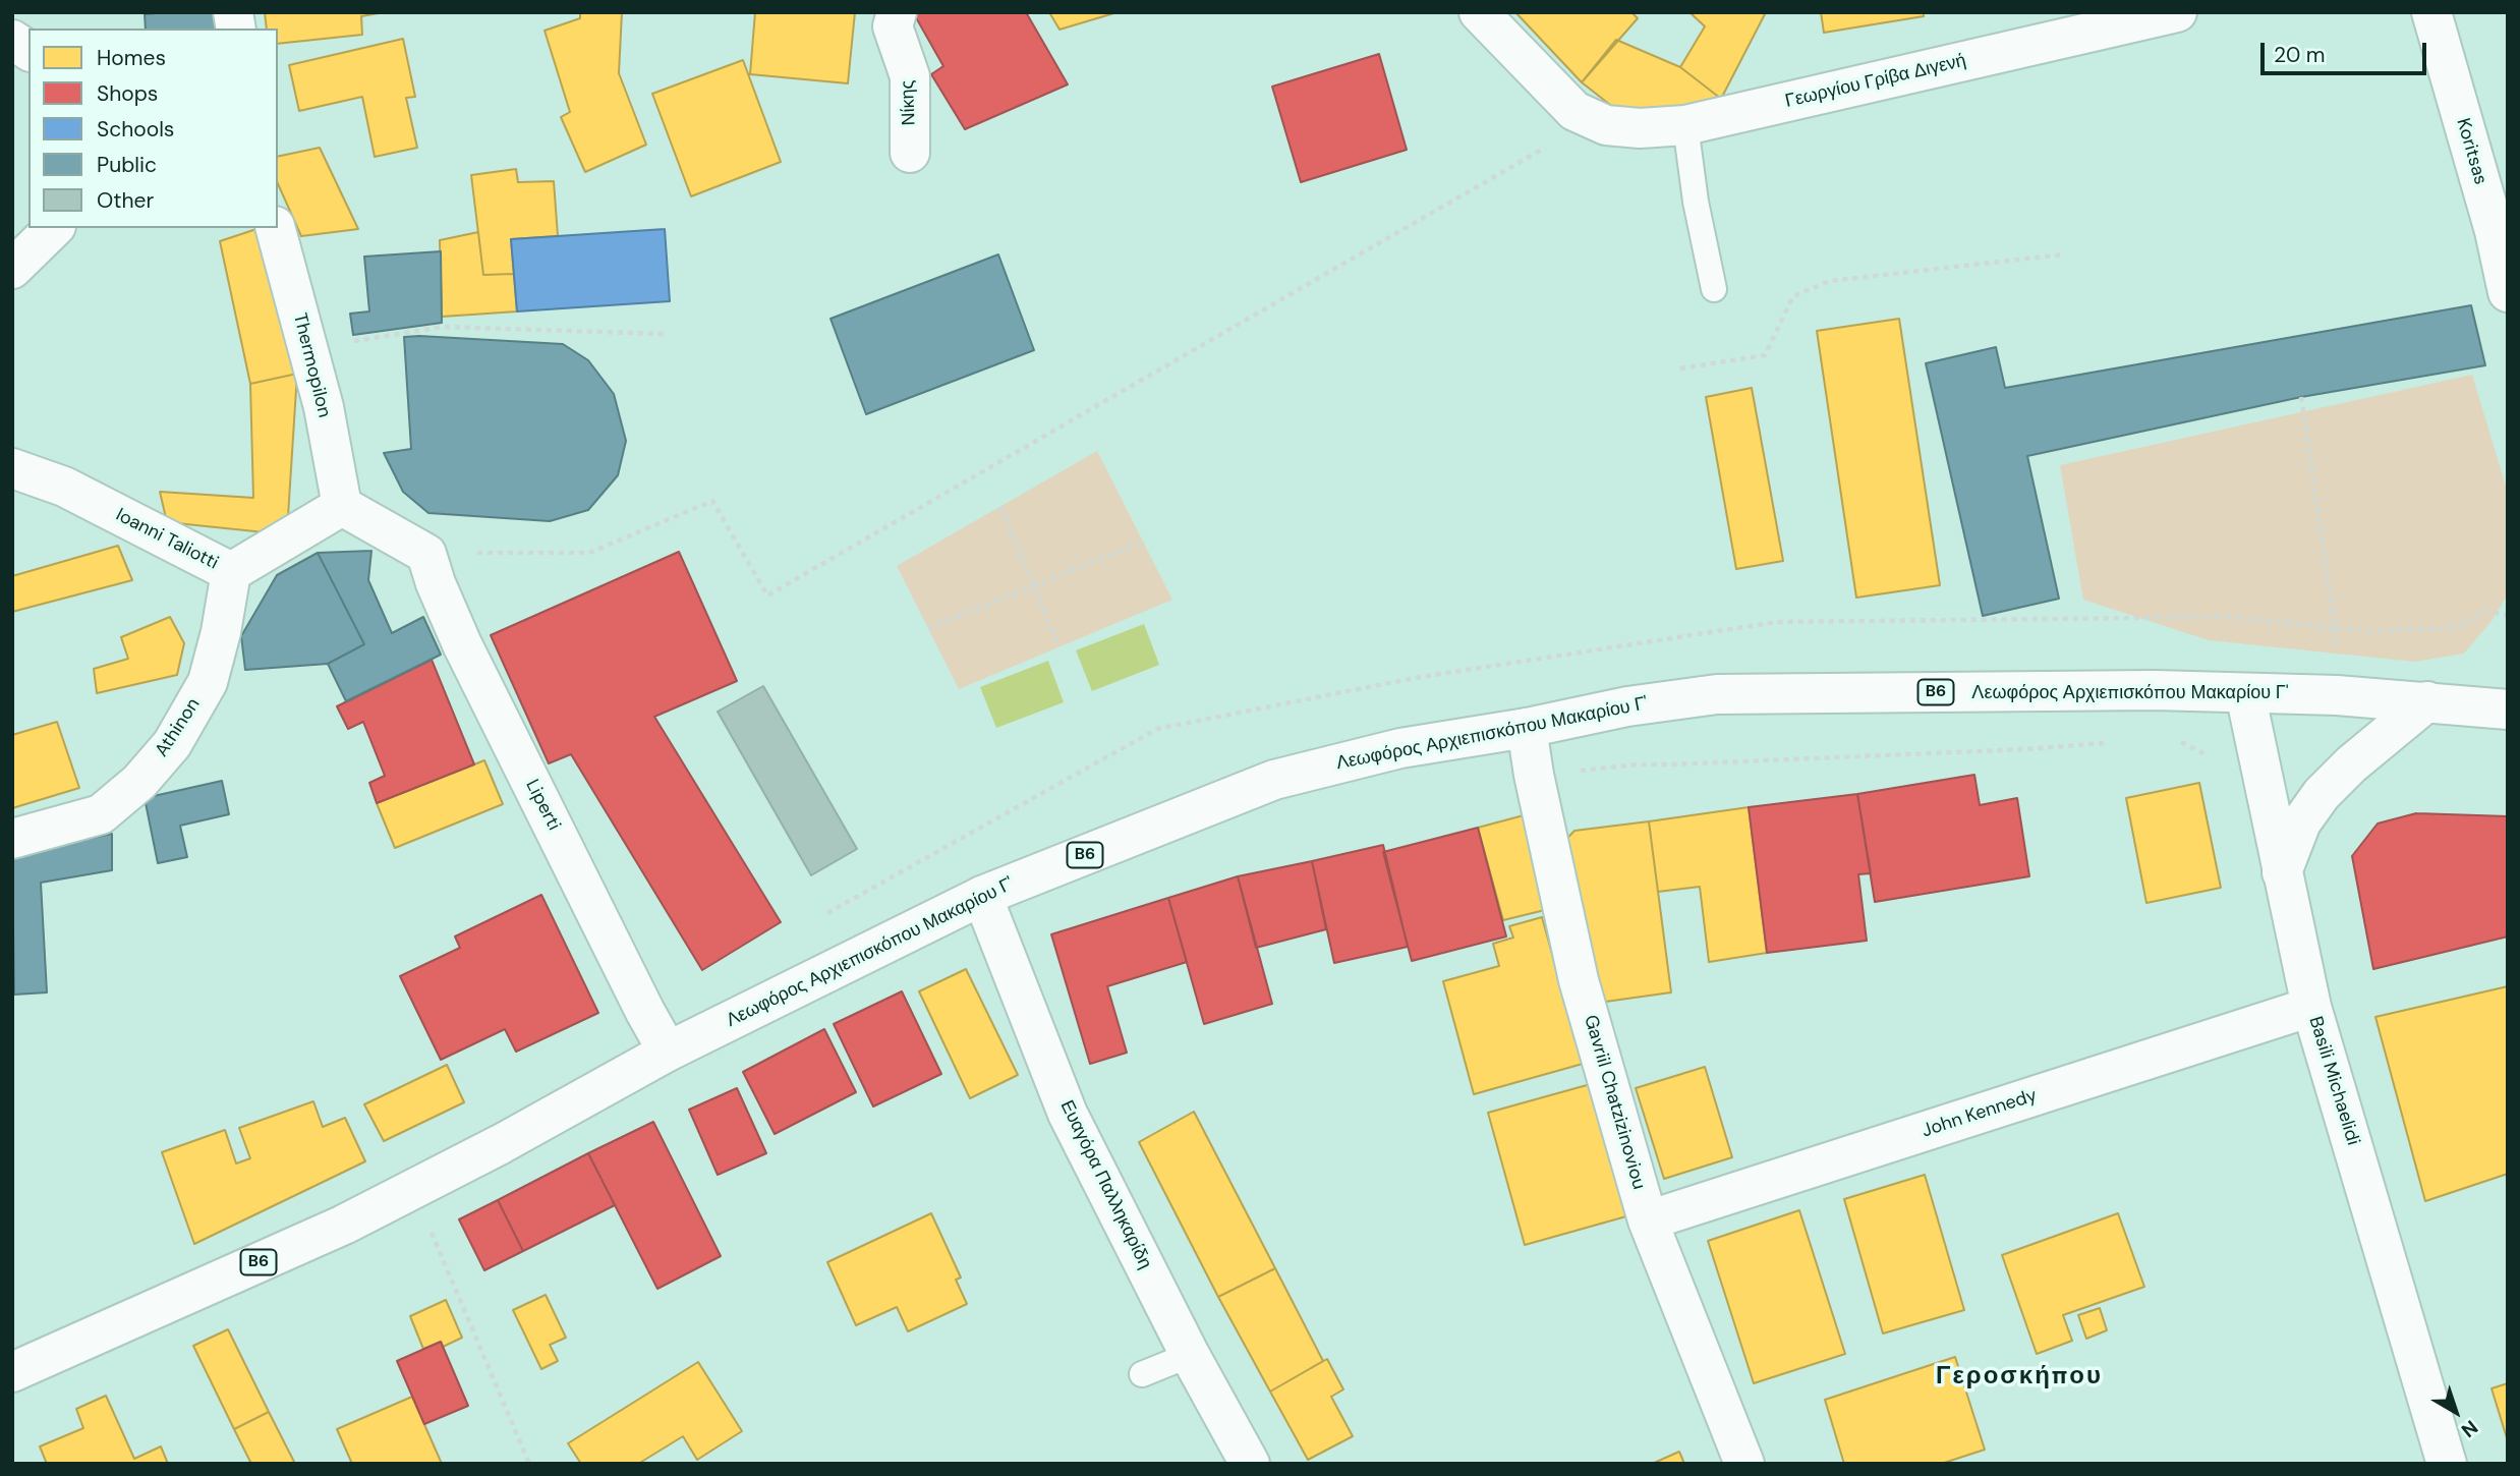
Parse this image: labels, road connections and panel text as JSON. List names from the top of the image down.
{
  "streets": {
    "street": [
      "Γεωργίου Γρίβα Διγενή",
      "Νίκης",
      "Koritsas",
      "Thermopilon",
      "Ioanni Taliotti",
      "B6",
      "Λεωφόρος Αρχιεπισκόπου Μακαρίου Γ'",
      "Athinon",
      "Liperti",
      "Basili Michaelidi",
      "Gavriil Chatzizinoviou",
      "John Kennedy",
      "Ευαγόρα Παλληκαρίδη"
    ]
  },
  "crossings": [
    ["Thermopilon", "Ioanni Taliotti"],
    ["Ioanni Taliotti", "Athinon"],
    ["Λεωφόρος Αρχιεπισκόπου Μακαρίου Γ'", "Liperti"],
    ["Λεωφόρος Αρχιεπισκόπου Μακαρίου Γ'", "Basili Michaelidi"],
    ["Λεωφόρος Αρχιεπισκόπου Μακαρίου Γ'", "Gavriil Chatzizinoviou"],
    ["Λεωφόρος Αρχιεπισκόπου Μακαρίου Γ'", "Ευαγόρα Παλληκαρίδη"],
    ["Basili Michaelidi", "John Kennedy"],
    ["Gavriil Chatzizinoviou", "John Kennedy"]
  ],
  "districts": ["Γεροσκήπου"],
  "legend": [
    "Homes",
    "Shops",
    "Schools",
    "Public",
    "Other"
  ],
  "scale_bar": "20 m",
  "north": "bottom right"
}
